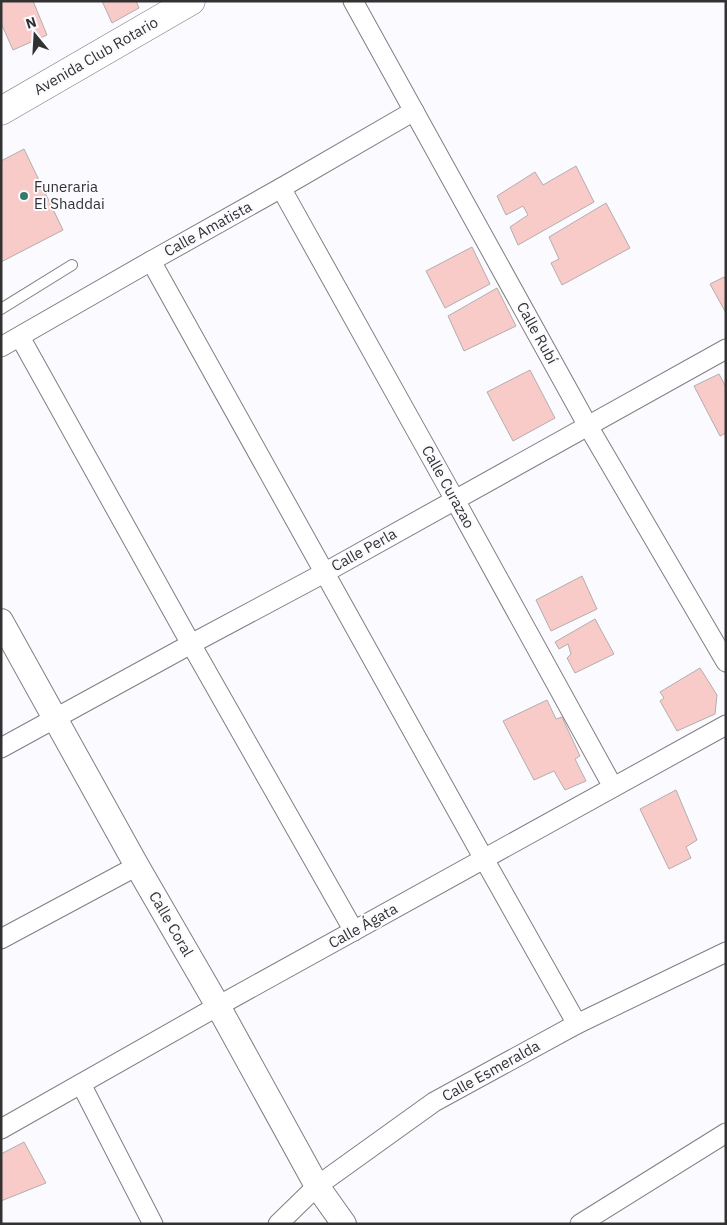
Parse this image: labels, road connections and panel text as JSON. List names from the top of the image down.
{
  "streets": {
    "main road": ["Avenida Club Rotario"],
    "street": [
      "Calle Amatista",
      "Calle Rubí",
      "Calle Curazao",
      "Calle Perla",
      "Calle Coral",
      "Calle Ágata",
      "Calle Esmeralda"
    ]
  },
  "crossings": [
    ["Calle Amatista", "Calle Rubí"],
    ["Calle Amatista", "Calle Curazao"],
    ["Calle Rubí", "Calle Perla"],
    ["Calle Curazao", "Calle Perla"],
    ["Calle Curazao", "Calle Ágata"],
    ["Calle Perla", "Calle Coral"],
    ["Calle Coral", "Calle Ágata"],
    ["Calle Coral", "Calle Esmeralda"]
  ],
  "places": ["Funeraria El Shaddai"],
  "north": "top"
}
